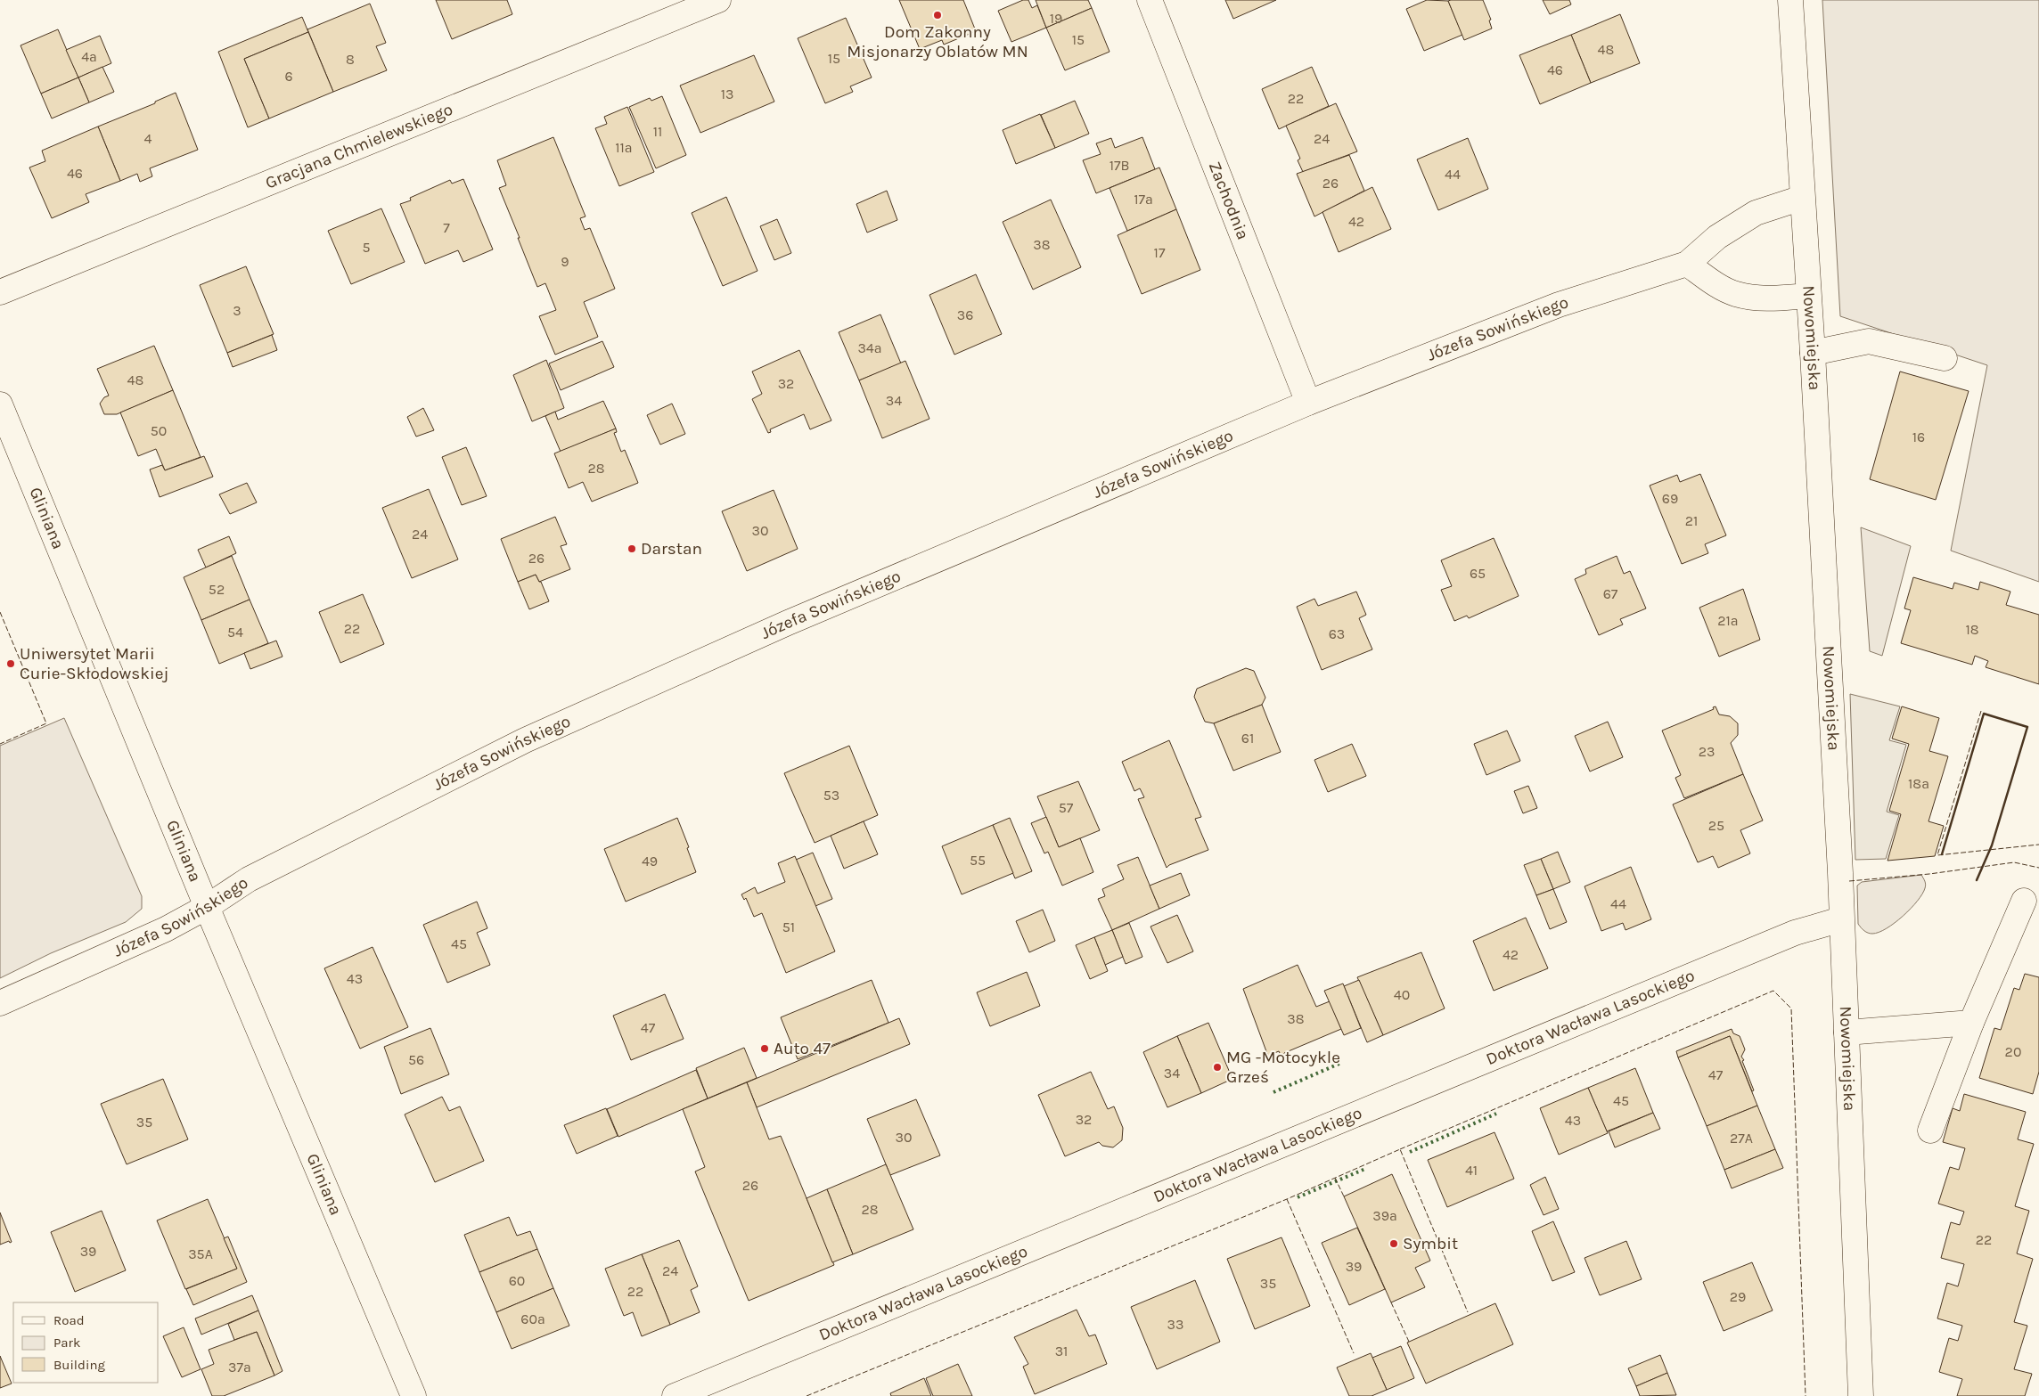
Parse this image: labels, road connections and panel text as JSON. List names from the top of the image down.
{
  "streets": {
    "street": [
      "Gracjana Chmielewskiego",
      "Zachodnia",
      "Józefa Sowińskiego",
      "Nowomiejska",
      "Gliniana",
      "Doktora Wacława Lasockiego"
    ]
  },
  "crossings": [
    ["Zachodnia", "Józefa Sowińskiego"],
    ["Józefa Sowińskiego", "Nowomiejska"],
    ["Józefa Sowińskiego", "Gliniana"],
    ["Nowomiejska", "Doktora Wacława Lasockiego"]
  ],
  "places": [
    "Dom Zakonny Misjonarzy Oblatów MN",
    "Darstan",
    "Uniwersytet Marii Curie-Skłodowskiej",
    "Auto 47",
    "MG -Motocykle Grześ",
    "Symbit"
  ],
  "house_numbers": [
    "19",
    "15",
    "48",
    "4a",
    "15",
    "8",
    "46",
    "6",
    "13",
    "22",
    "11",
    "4",
    "24",
    "11a",
    "17B",
    "46",
    "44",
    "26",
    "17a",
    "42",
    "7",
    "38",
    "5",
    "17",
    "9",
    "3",
    "36",
    "34a",
    "48",
    "32",
    "34",
    "50",
    "16",
    "28",
    "69",
    "21",
    "30",
    "24",
    "26",
    "65",
    "52",
    "67",
    "21a",
    "22",
    "18",
    "54",
    "63",
    "61",
    "23",
    "18a",
    "53",
    "57",
    "25",
    "55",
    "49",
    "44",
    "51",
    "45",
    "42",
    "43",
    "40",
    "38",
    "47",
    "20",
    "56",
    "34",
    "47",
    "45",
    "32",
    "43",
    "35",
    "30",
    "27A",
    "41",
    "26",
    "28",
    "39a",
    "22",
    "39",
    "35A",
    "39",
    "24",
    "60",
    "35",
    "22",
    "29",
    "60a",
    "33",
    "31",
    "37a"
  ],
  "legend": ["Road", "Park", "Building"]
}
